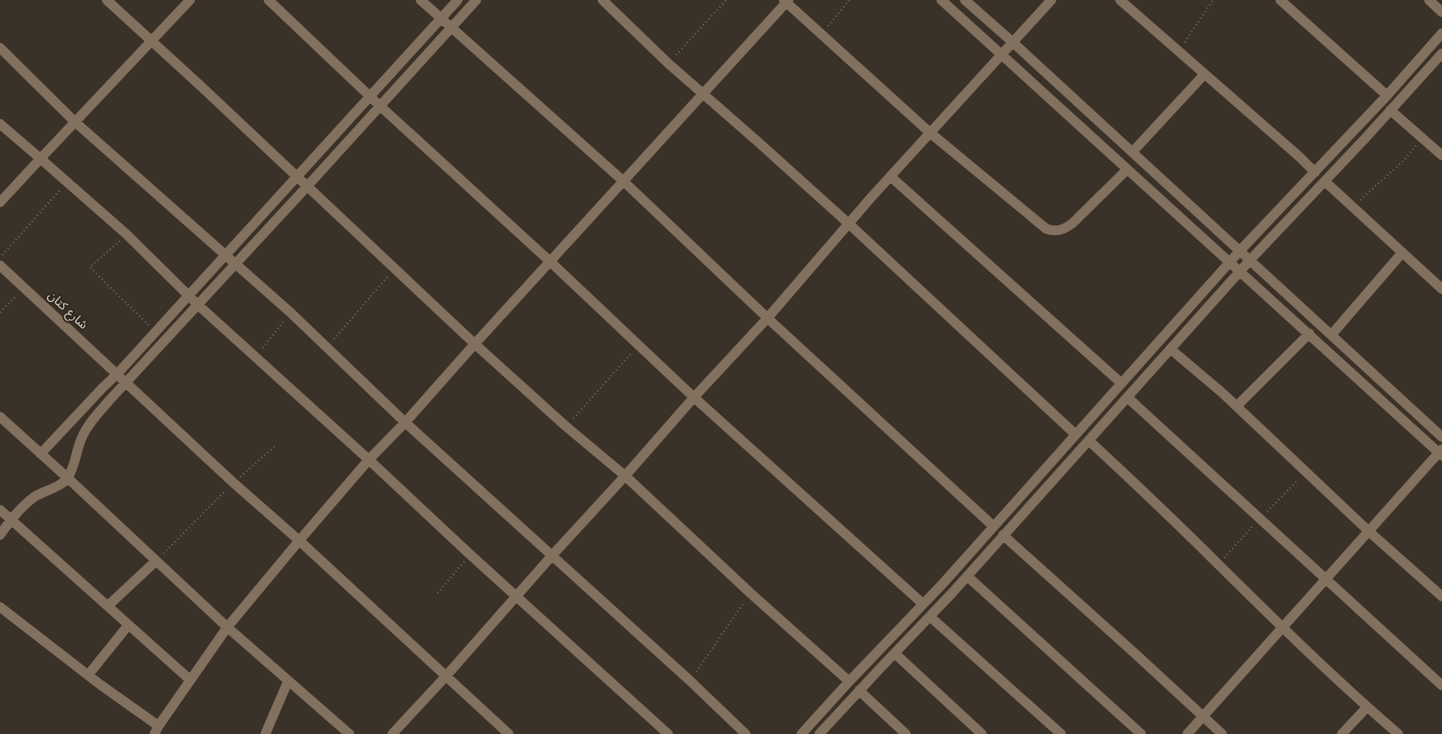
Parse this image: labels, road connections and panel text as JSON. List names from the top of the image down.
{
  "streets": {
    "street": ["شارع كتان"]
  }
}
